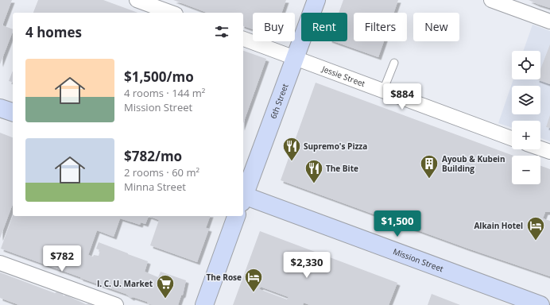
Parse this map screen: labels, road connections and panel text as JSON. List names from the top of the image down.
{
  "streets": {
    "main road": ["6th Street", "Mission Street"],
    "street": ["Jessie Street"]
  },
  "crossings": [
    ["Jessie Street", "6th Street"]
  ],
  "places": {
    "restaurant": ["Supremo's Pizza", "The Bite"],
    "building": ["Ayoub & Kubein Building"],
    "hotel": ["Alkain Hotel", "The Rose"],
    "supermarket": ["I. C. U. Market"]
  },
  "page": {
    "chip": [
      "Buy",
      "Rent",
      "Filters",
      "New"
    ],
    "heading": "4 homes",
    "map_buttons": ["+", "−"],
    "list": [
      {
        "name": "$1,500/mo",
        "note": "4 rooms · 144 m² · Mission Street"
      },
      {
        "name": "$782/mo",
        "note": "2 rooms · 60 m² · Minna Street"
      }
    ],
    "price": [
      "$884",
      "$1,500",
      "$782",
      "$2,330"
    ]
  }
}
